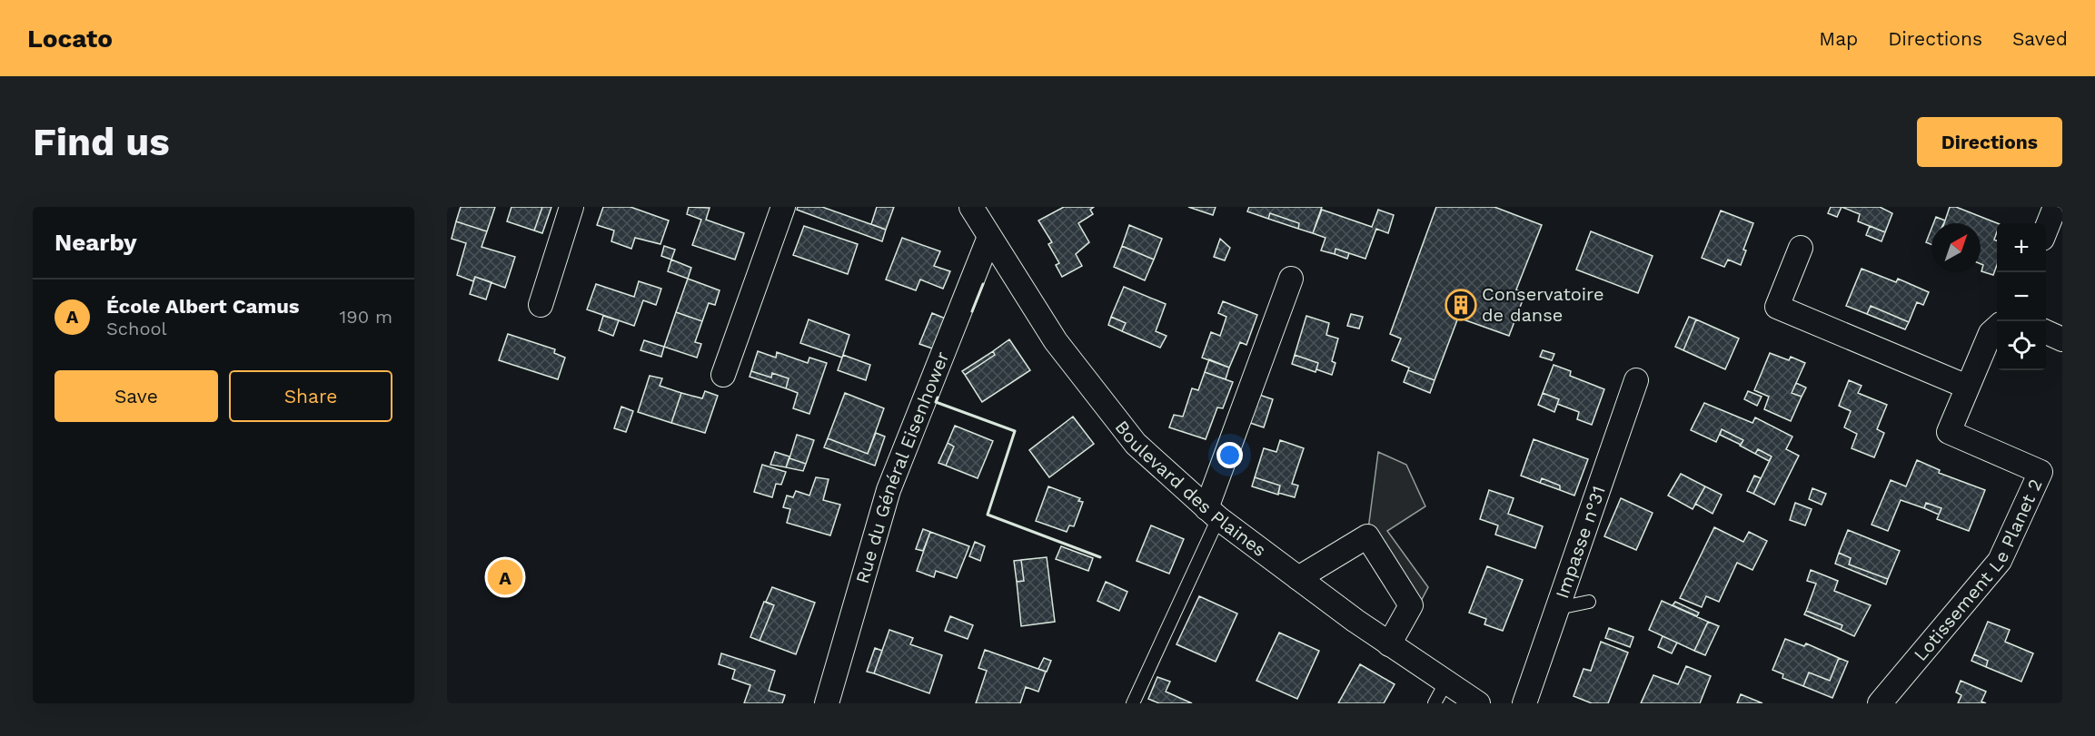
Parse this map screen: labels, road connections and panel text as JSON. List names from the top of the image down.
{
  "streets": {
    "street": [
      "Rue du Général Eisenhower",
      "Boulevard des Plaines",
      "Impasse n°31",
      "Lotissement Le Planet 2"
    ]
  },
  "crossings": [
    ["Rue du Général Eisenhower", "Boulevard des Plaines"]
  ],
  "places": {
    "building": ["Conservatoire de danse"]
  },
  "north": "top right",
  "page": {
    "header": "Locato",
    "nav": ["Map", "Directions", "Saved"],
    "buttons": [
      "Directions",
      ["Save", "Share"]
    ],
    "title": "Find us",
    "heading": "Nearby",
    "map_buttons": ["+", "−"],
    "list": [
      {
        "mark": "A",
        "name": "École Albert Camus",
        "note": "School",
        "value": "190 m"
      }
    ],
    "pins": "A"
  }
}
